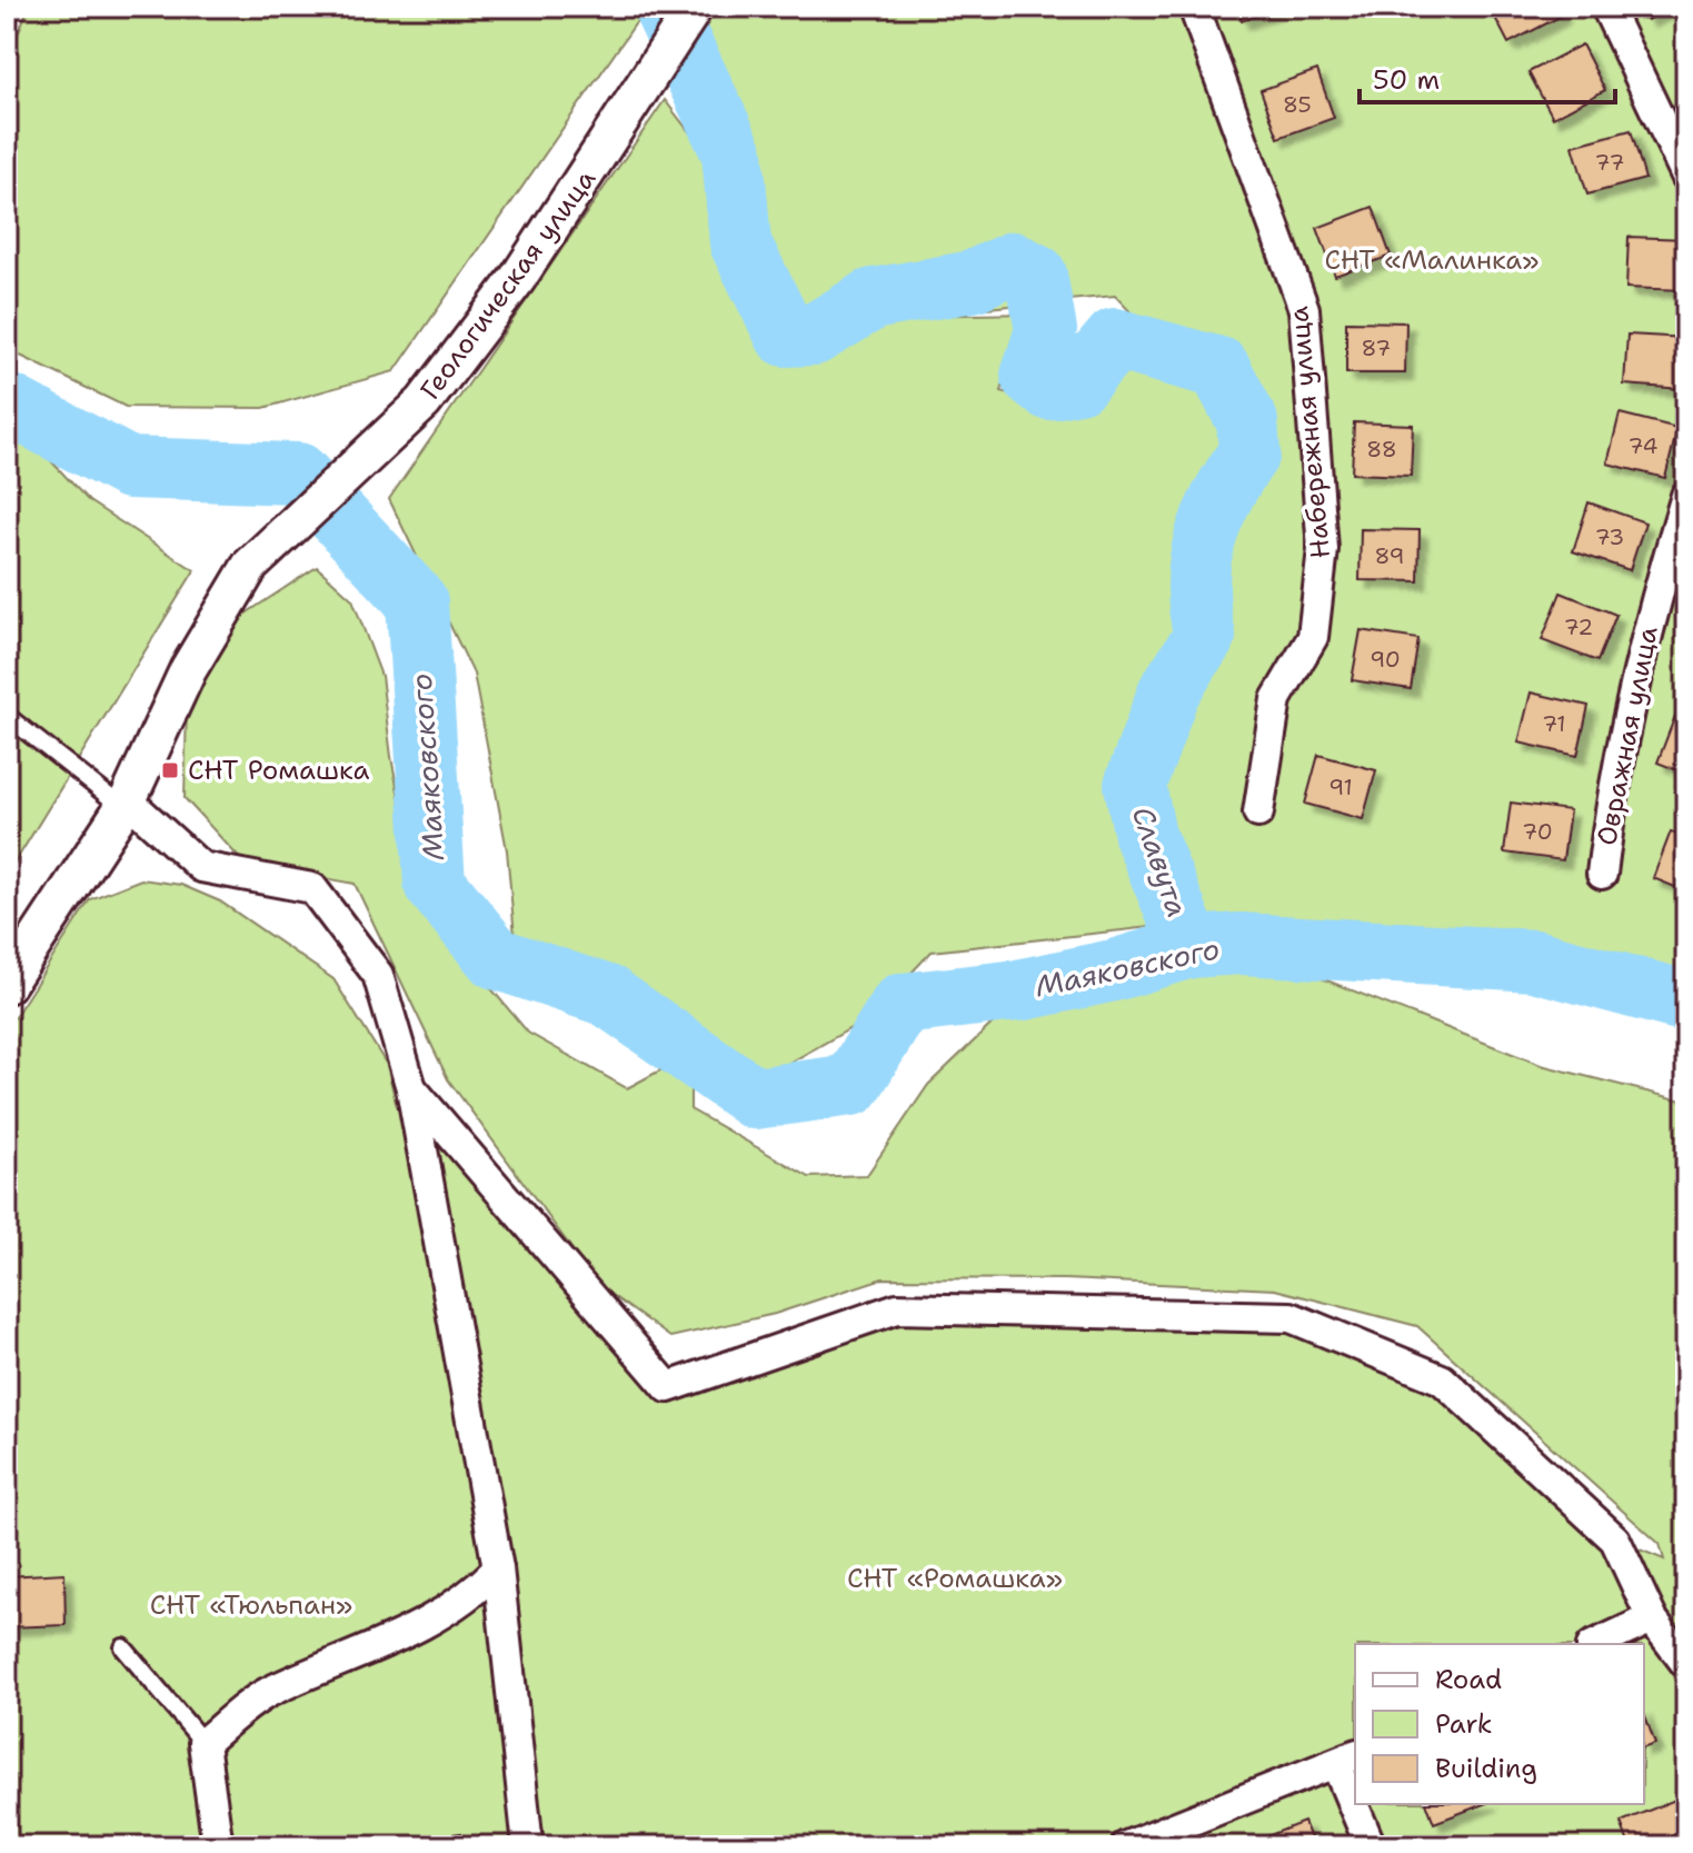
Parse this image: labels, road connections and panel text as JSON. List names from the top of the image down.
{
  "streets": {
    "street": ["Геологическая улица", "Набережная улица", "Овражная улица"]
  },
  "water": ["Маяковского", "Славута"],
  "parks": ["СНТ «Малинка»", "СНТ «Ромашка»", "СНТ «Тюльпан»"],
  "places": {
    "transit": ["СНТ Ромашка"]
  },
  "house_numbers": [
    "85",
    "77",
    "87",
    "74",
    "88",
    "73",
    "89",
    "72",
    "90",
    "71",
    "91",
    "70"
  ],
  "legend": ["Road", "Park", "Building"],
  "scale_bar": "50 m"
}
